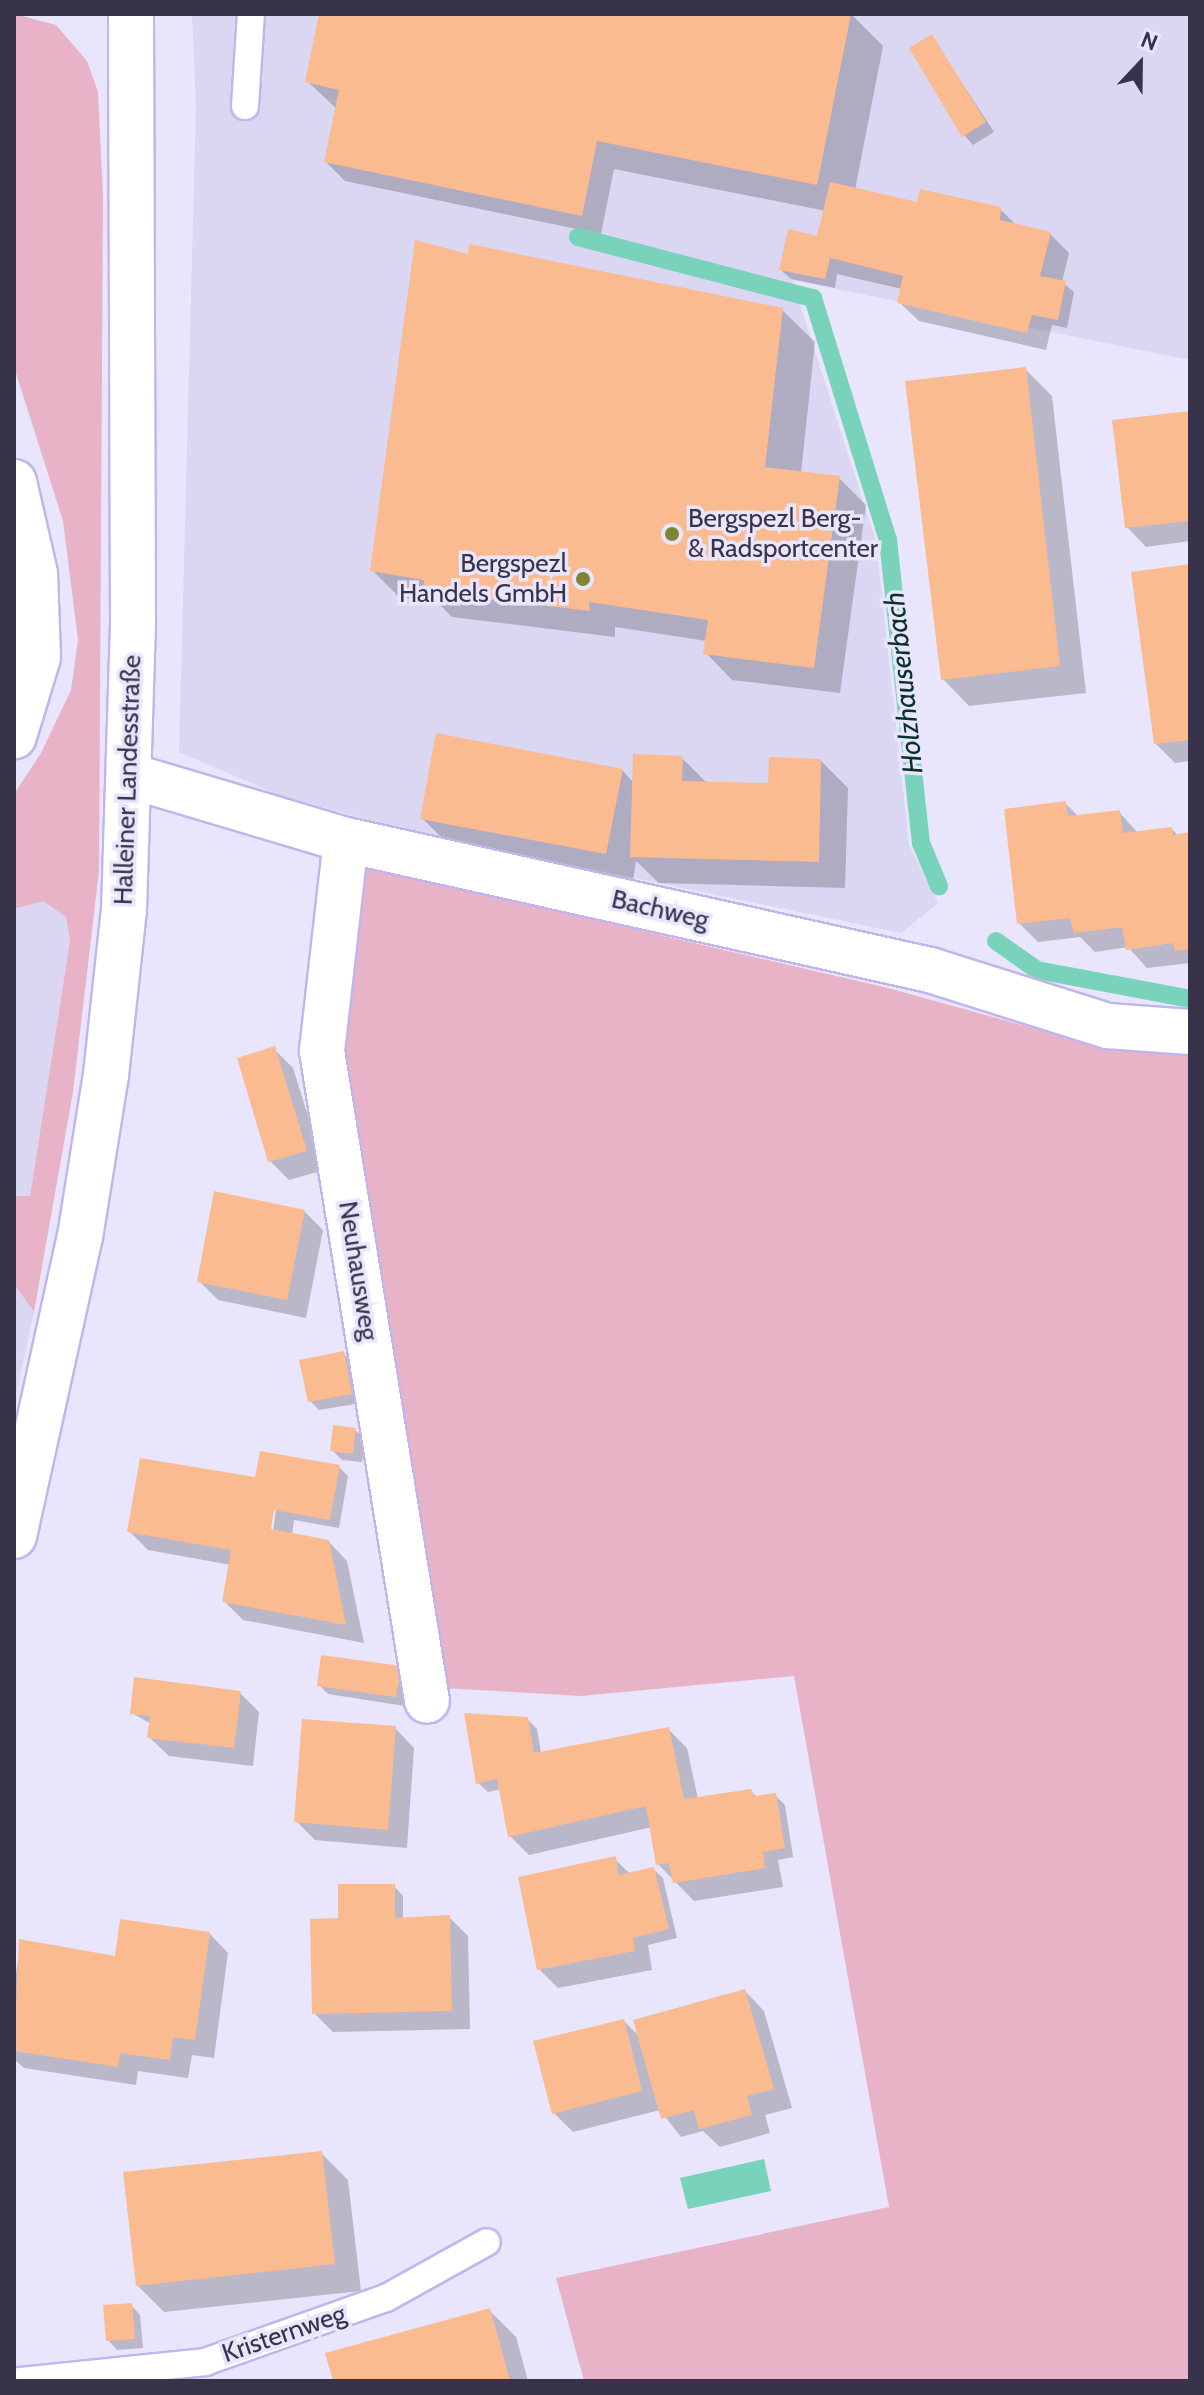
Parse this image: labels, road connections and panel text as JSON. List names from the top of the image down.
{
  "streets": {
    "street": ["Halleiner Landesstraße", "Bachweg", "Neuhausweg"],
    "lane": ["Kristernweg"]
  },
  "crossings": [
    ["Halleiner Landesstraße", "Bachweg"],
    ["Bachweg", "Neuhausweg"]
  ],
  "water": ["Holzhauserbach"],
  "places": ["Bergspezl Berg- & Radsportcenter", "Bergspezl Handels GmbH"],
  "north": "top"
}
